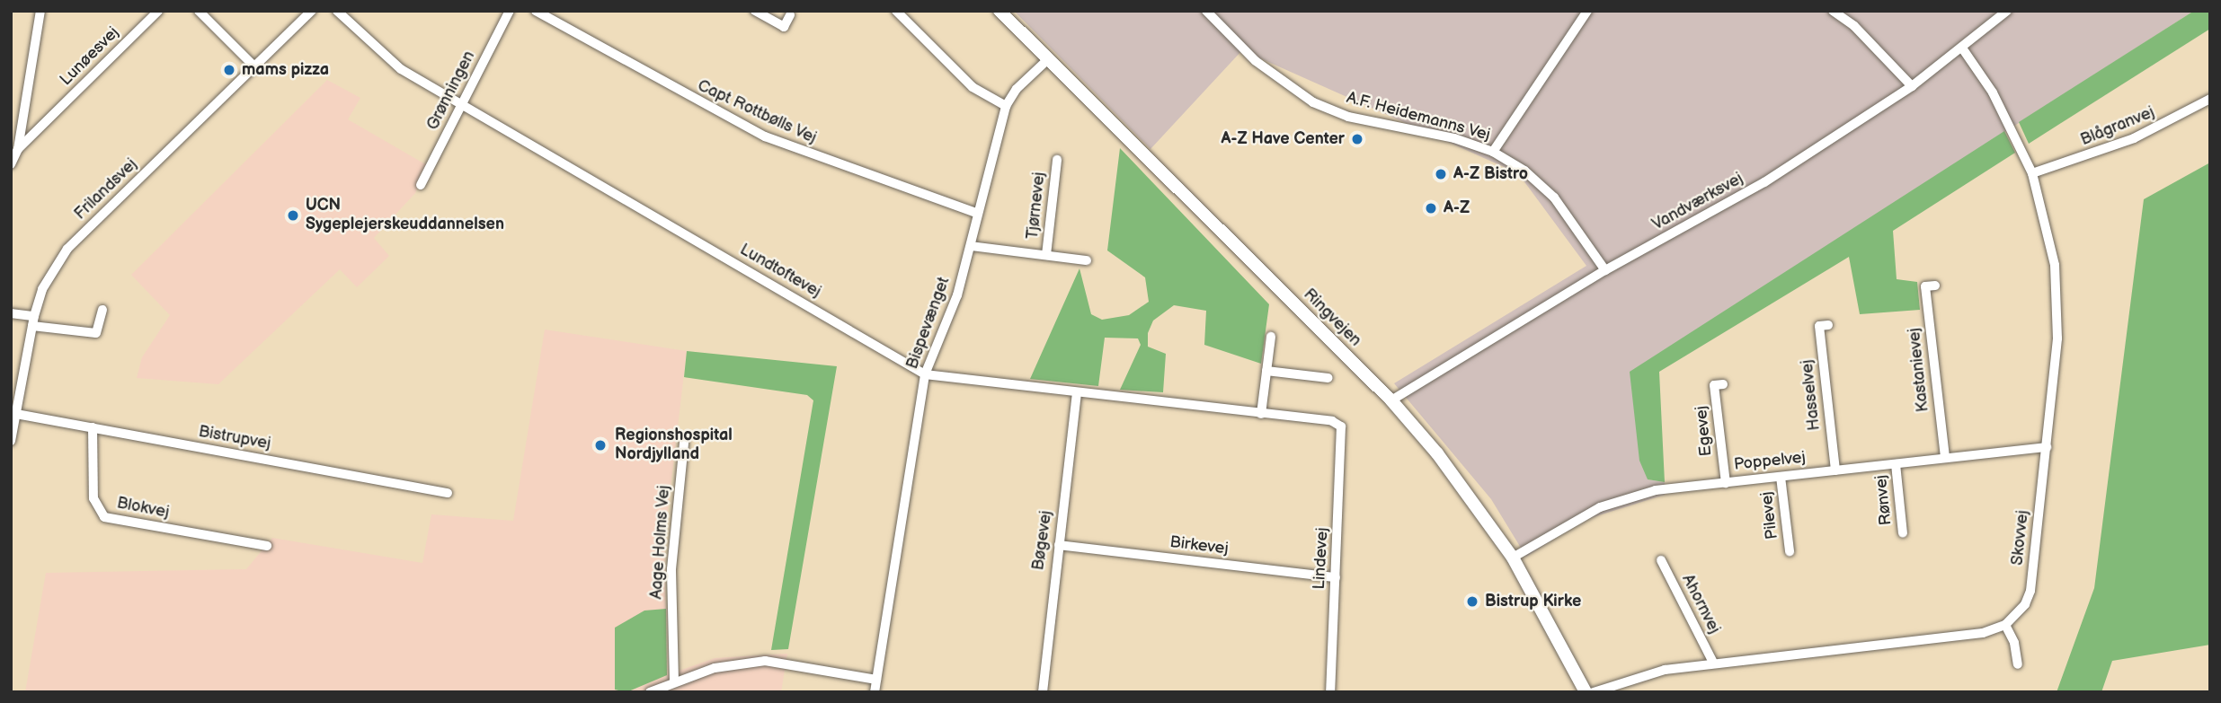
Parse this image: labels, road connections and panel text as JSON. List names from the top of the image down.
{
  "streets": {
    "main road": ["Ringvejen"],
    "street": [
      "Lunøesvej",
      "Grønningen",
      "Capt Rottbølls Vej",
      "A.F. Heidemanns Vej",
      "Blågranvej",
      "Frilandsvej",
      "Vandværksvej",
      "Tjørnevej",
      "Lundtoftevej",
      "Bispevænget",
      "Kastanievej",
      "Hasselvej",
      "Egevej",
      "Bistrupvej",
      "Poppelvej",
      "Rønvej",
      "Blokvej",
      "Pilevej",
      "Skovvej",
      "Bøgevej",
      "Aage Holms Vej",
      "Birkevej",
      "Lindevej",
      "Ahornvej"
    ]
  },
  "crossings": [
    ["Grønningen", "Lundtoftevej"],
    ["Capt Rottbølls Vej", "Bispevænget"],
    ["A.F. Heidemanns Vej", "Vandværksvej"],
    ["Blågranvej", "Skovvej"],
    ["Frilandsvej", "Bistrupvej"],
    ["Vandværksvej", "Ringvejen"],
    ["Vandværksvej", "Skovvej"],
    ["Tjørnevej", "Bispevænget"],
    ["Lundtoftevej", "Bispevænget"],
    ["Lundtoftevej", "Bøgevej"],
    ["Lundtoftevej", "Lindevej"],
    ["Ringvejen", "Bispevænget"],
    ["Ringvejen", "Poppelvej"],
    ["Kastanievej", "Poppelvej"],
    ["Hasselvej", "Poppelvej"],
    ["Egevej", "Poppelvej"],
    ["Bistrupvej", "Blokvej"],
    ["Poppelvej", "Rønvej"],
    ["Poppelvej", "Pilevej"],
    ["Poppelvej", "Skovvej"],
    ["Bøgevej", "Birkevej"],
    ["Birkevej", "Lindevej"]
  ],
  "places": [
    "mams pizza",
    "A-Z Have Center",
    "A-Z Bistro",
    "A-Z",
    "UCN Sygeplejerskeuddannelsen",
    "Regionshospital Nordjylland",
    "Bistrup Kirke"
  ]
}
